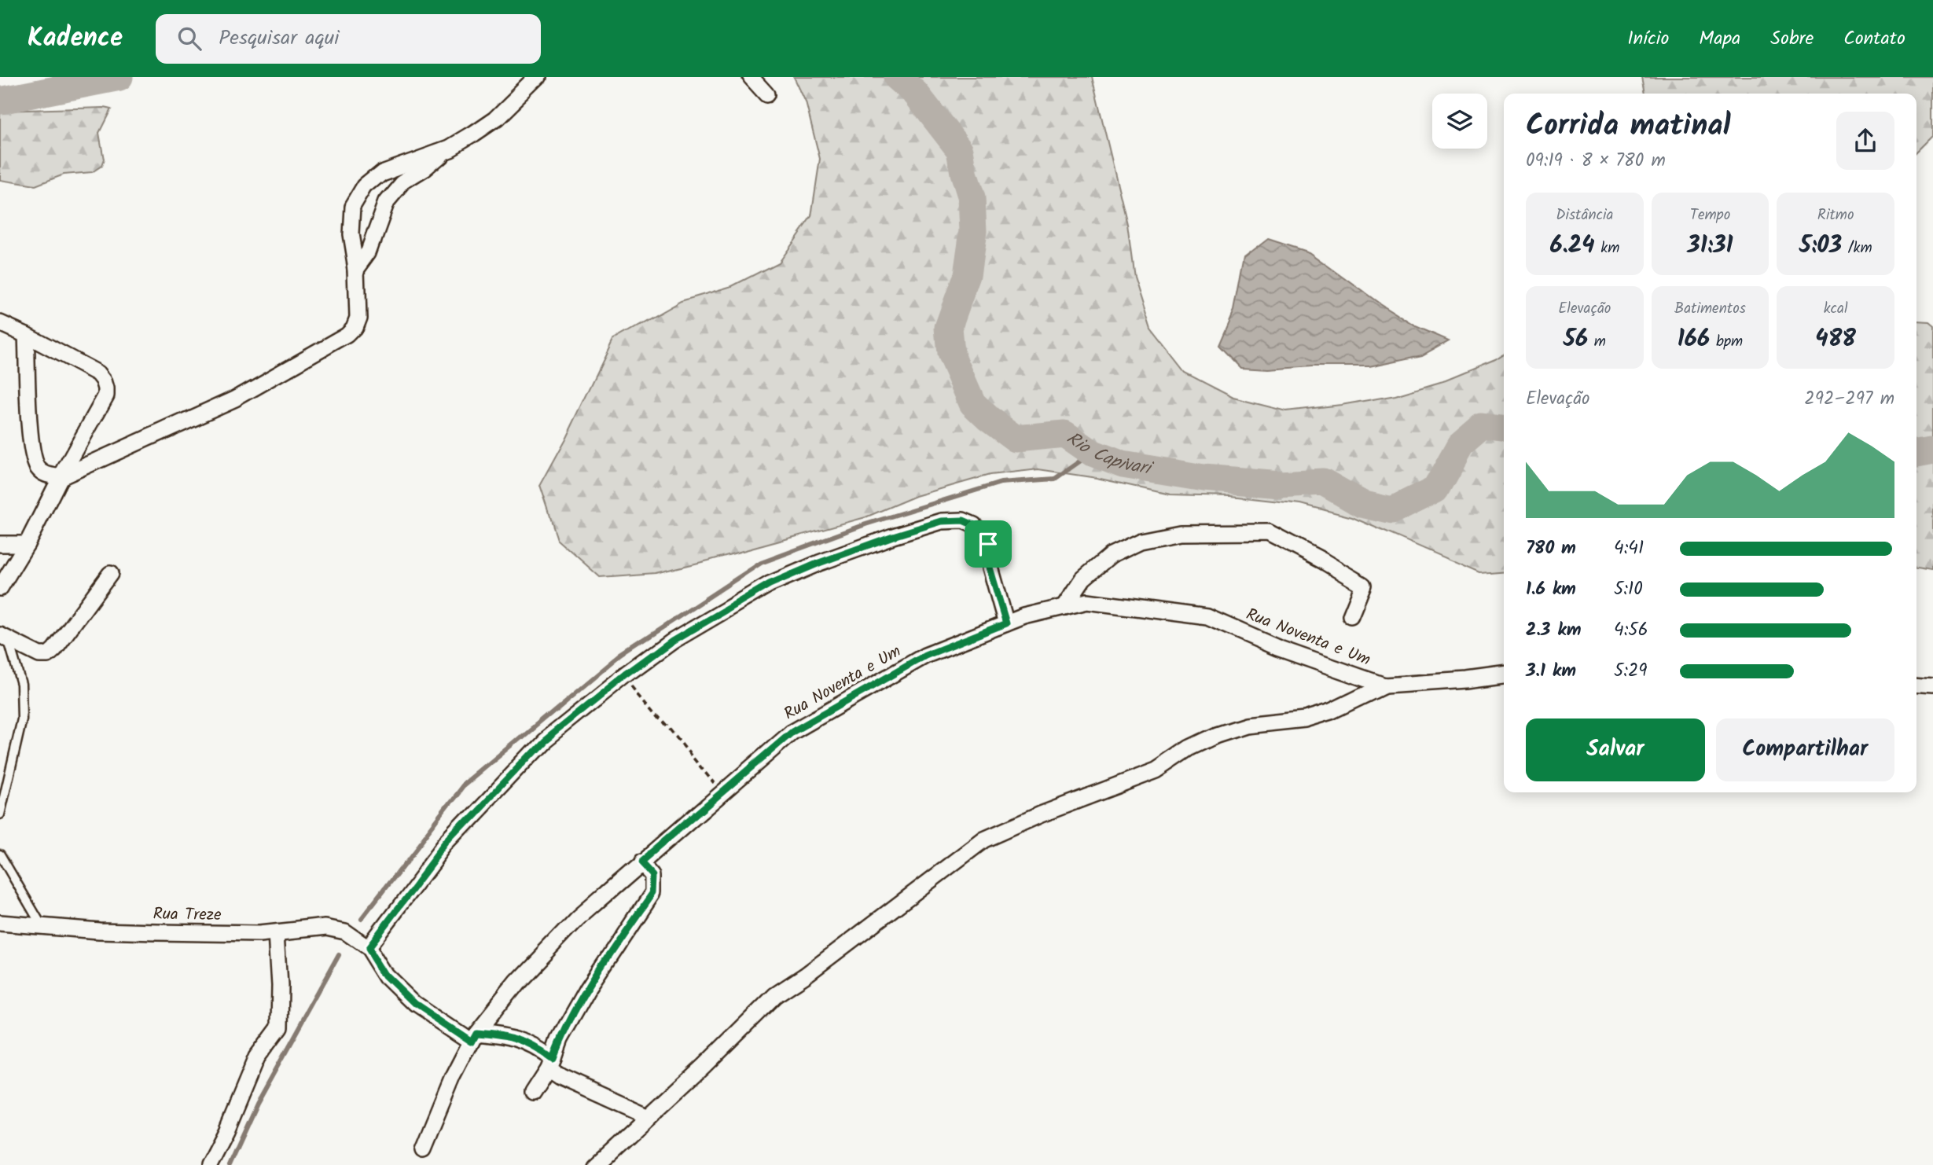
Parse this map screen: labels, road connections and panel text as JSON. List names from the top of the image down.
{
  "streets": {
    "street": ["Rua Noventa e Um", "Rua Treze"]
  },
  "water": ["Rio Capivari"],
  "page": {
    "header": "Kadence",
    "search": "Pesquisar aqui",
    "nav": [
      "Início",
      "Mapa",
      "Sobre",
      "Contato"
    ],
    "heading": ["Corrida matinal", "09:19 · 8 × 780 m"],
    "stats": [
      ["Distância", "6.24 km"],
      ["Tempo", "31:31"],
      ["Ritmo", "5:03 /km"],
      ["Elevação", "56 m"],
      ["Batimentos", "166 bpm"],
      ["kcal", "488"]
    ],
    "chart": ["Elevação", "292–297 m"],
    "list": [
      {
        "name": "780 m",
        "note": "4:41"
      },
      {
        "name": "1.6 km",
        "note": "5:10"
      },
      {
        "name": "2.3 km",
        "note": "4:56"
      },
      {
        "name": "3.1 km",
        "note": "5:29"
      }
    ],
    "buttons": ["Salvar", "Compartilhar"]
  }
}
